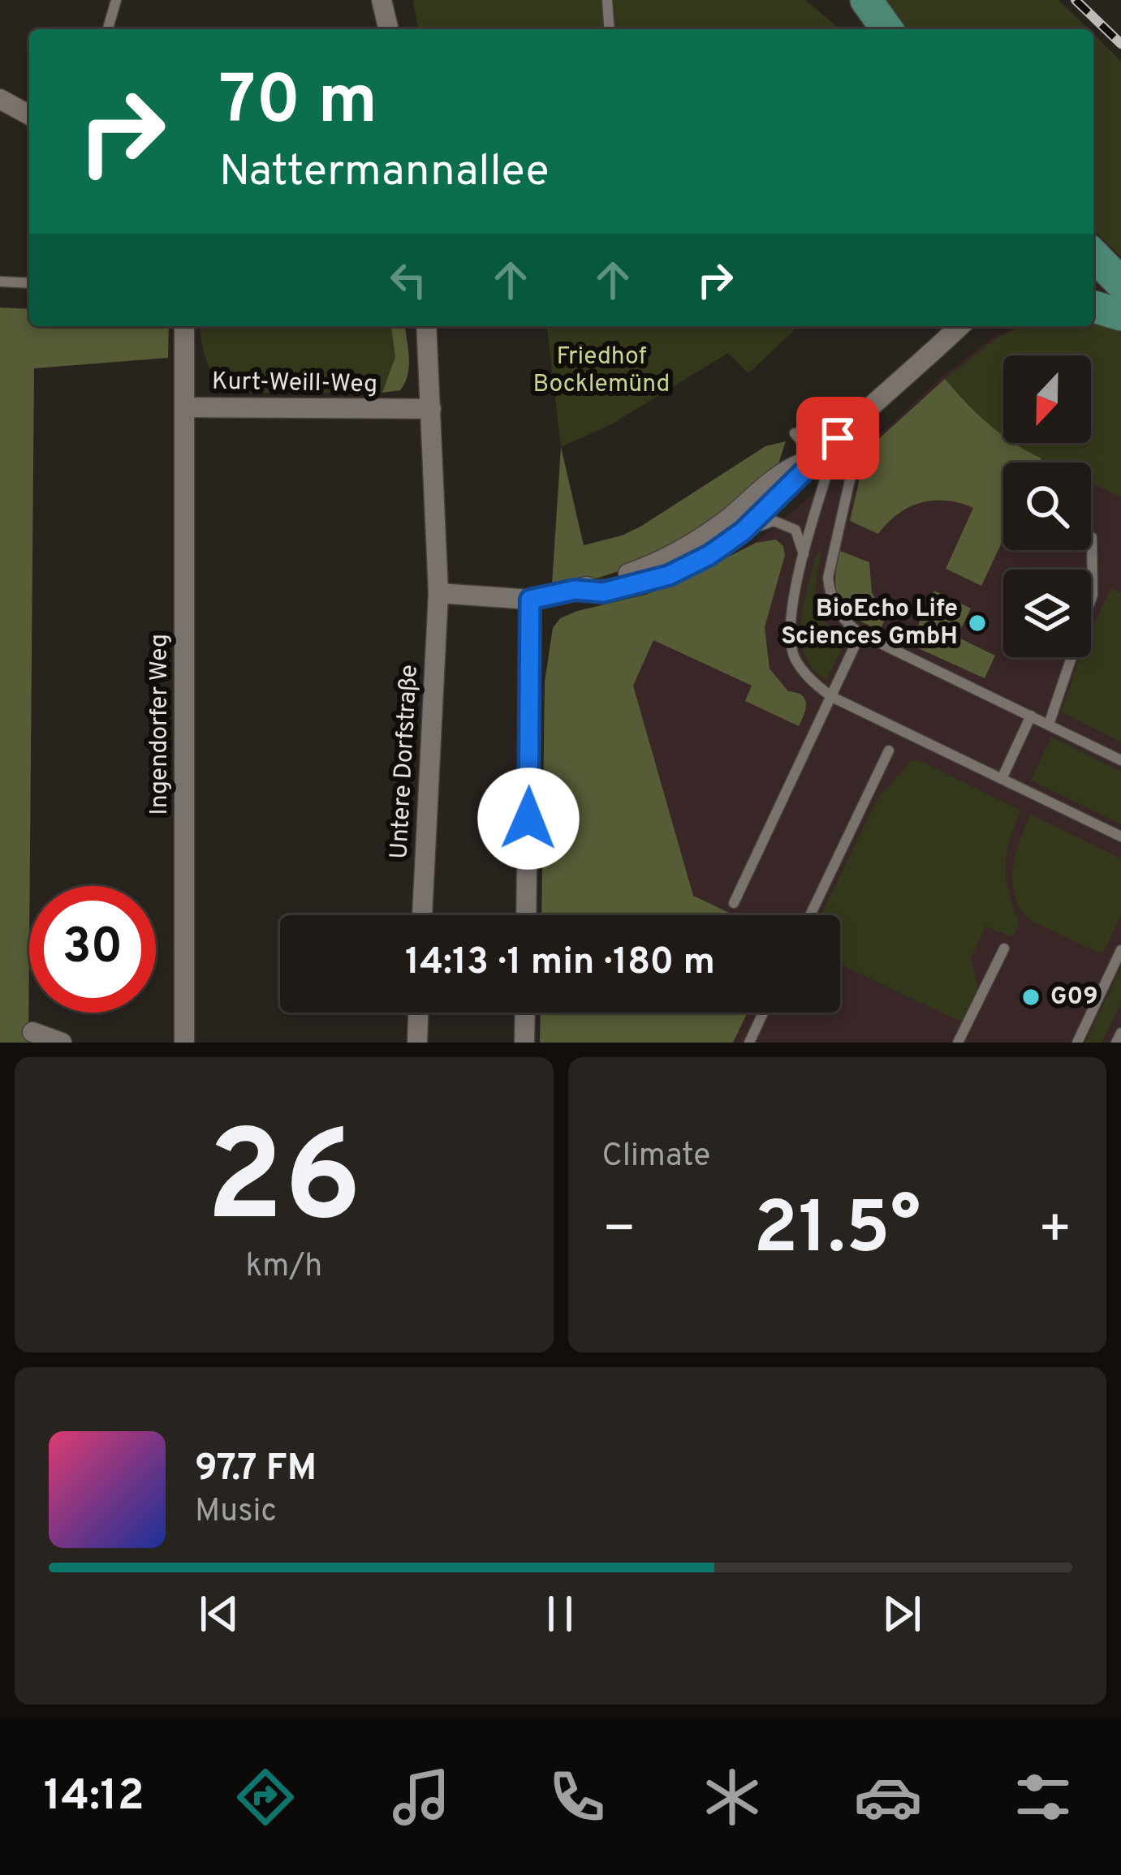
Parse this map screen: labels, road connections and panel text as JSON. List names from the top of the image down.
{
  "streets": {
    "street": ["Kurt-Weill-Weg", "Ingendorfer Weg", "Untere Dorfstraße"]
  },
  "crossings": [
    ["Kurt-Weill-Weg", "Ingendorfer Weg"],
    ["Kurt-Weill-Weg", "Untere Dorfstraße"]
  ],
  "parks": ["Friedhof Bocklemünd"],
  "places": ["BioEcho Life Sciences GmbH", "G09"],
  "north": "bottom",
  "page": {
    "turn": ["70 m", "Nattermannallee"],
    "limit": "30",
    "trip": "14:13 · 1 min · 180 m",
    "tile": [
      ["26", "km/h"],
      "Climate"
    ],
    "heat": ["−", "21.5°", "+"],
    "song": ["97.7 FM", "Music"],
    "tabs": "14:12"
  }
}
